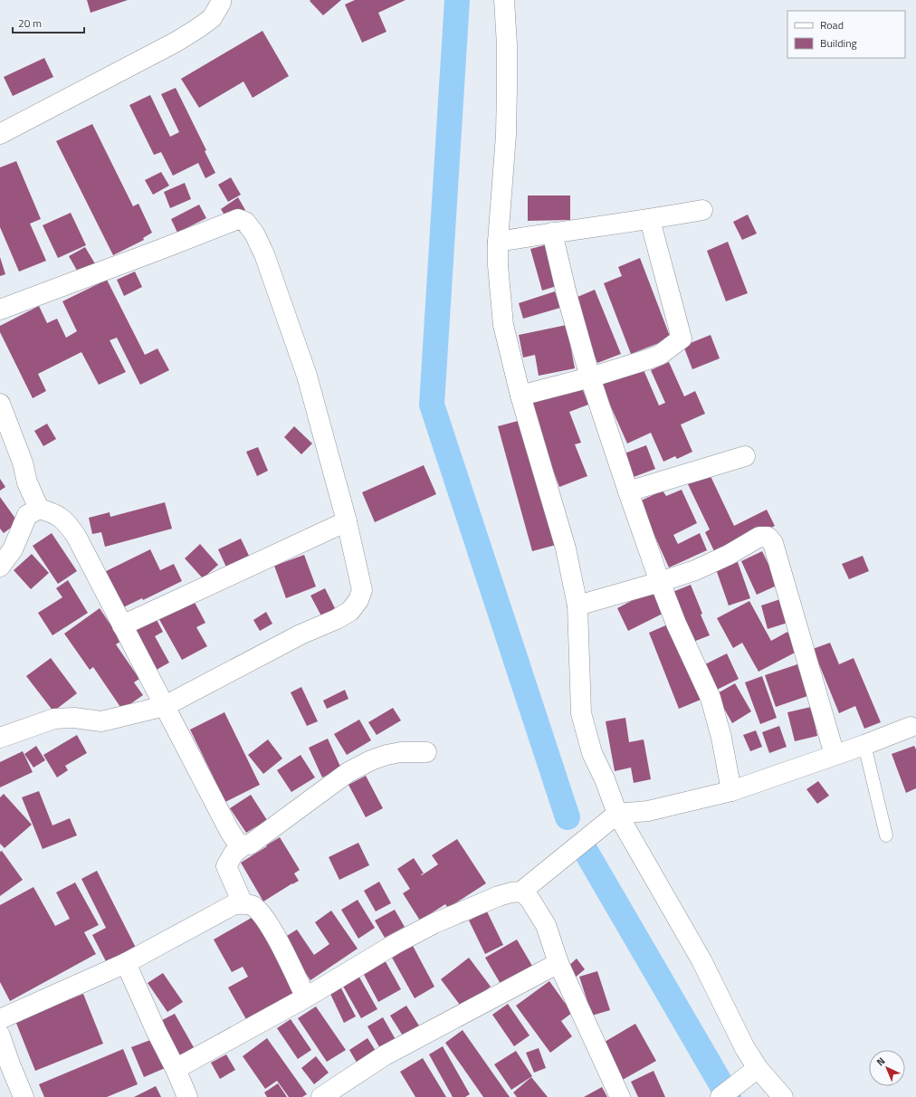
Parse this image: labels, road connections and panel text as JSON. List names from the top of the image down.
{
  "legend": ["Road", "Building"],
  "scale_bar": "20 m",
  "north": "top left"
}
